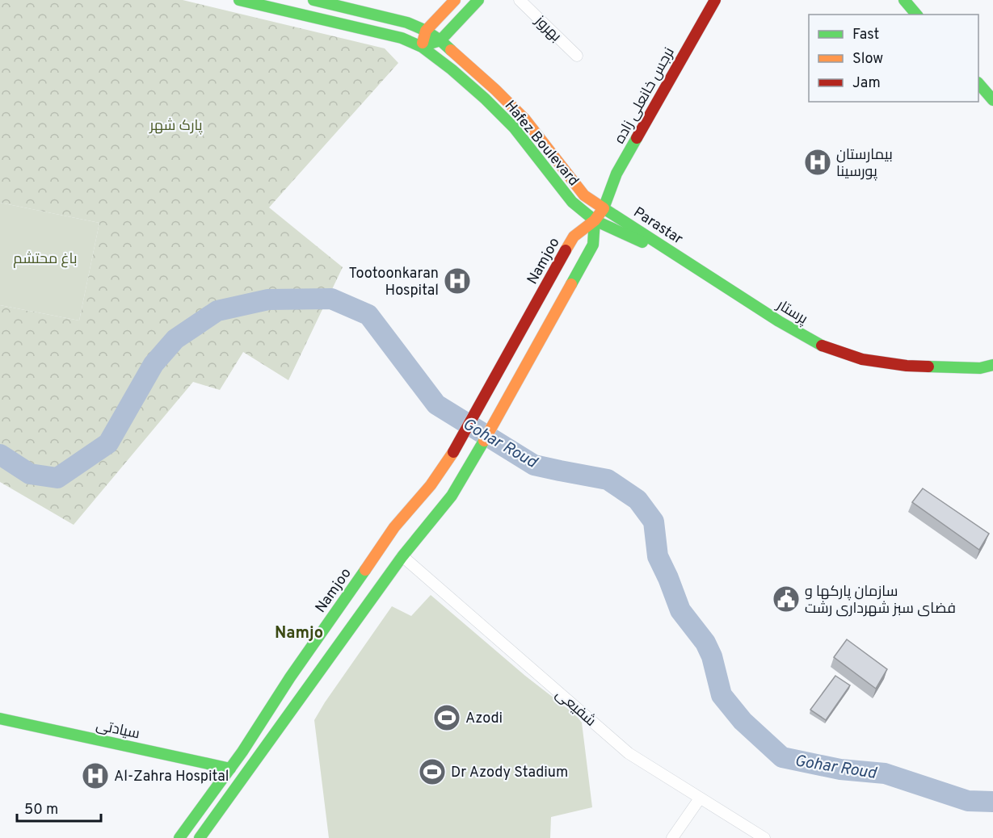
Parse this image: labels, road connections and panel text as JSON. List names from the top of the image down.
{
  "streets": {
    "main road": [
      "نرجس خانعلی زاده",
      "Hafez Boulevard",
      "Parastar",
      "Namjoo",
      "پرستار",
      "سیادتی"
    ],
    "street": ["بهروز", "شفیعی"]
  },
  "crossings": [
    ["نرجس خانعلی زاده", "Hafez Boulevard"],
    ["نرجس خانعلی زاده", "Parastar"],
    ["نرجس خانعلی زاده", "Namjoo"],
    ["نرجس خانعلی زاده", "پرستار"],
    ["Hafez Boulevard", "Parastar"],
    ["Hafez Boulevard", "Namjoo"],
    ["Hafez Boulevard", "پرستار"],
    ["Parastar", "پرستار"],
    ["Namjoo", "پرستار"],
    ["Namjoo", "سیادتی"]
  ],
  "districts": ["Namjo"],
  "water": ["Gohar Roud"],
  "parks": ["پارک شهر", "باغ محتشم"],
  "places": {
    "hospital": ["بیمارستان پورسینا", "Tootoonkaran Hospital", "Al-Zahra Hospital"],
    "public building": ["سازمان پارکها و فضای سبز شهرداری رشت"],
    "sports": ["Azodi", "Dr Azody Stadium"]
  },
  "legend": ["Fast", "Slow", "Jam"],
  "scale_bar": "50 m"
}
